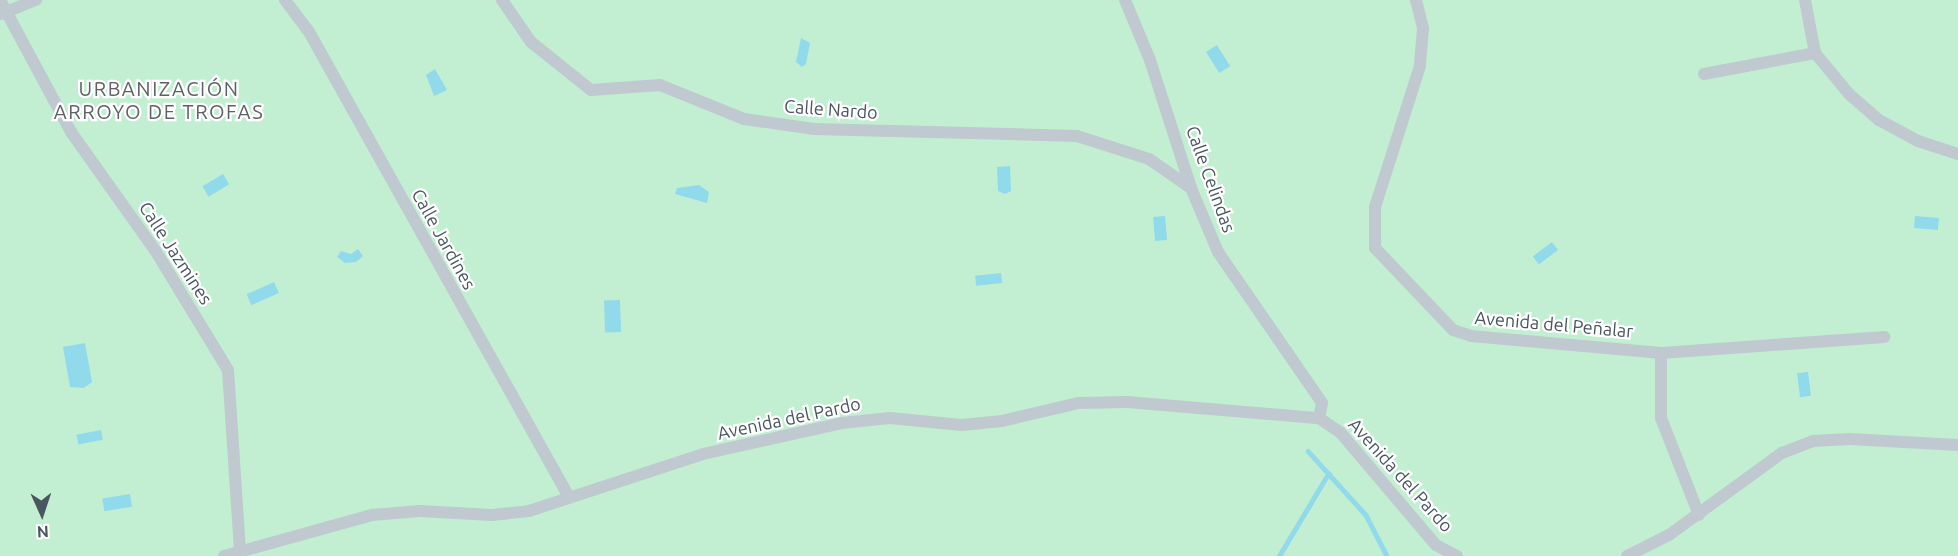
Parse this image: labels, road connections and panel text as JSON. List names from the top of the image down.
{
  "streets": {
    "street": [
      "Calle Nardo",
      "Calle Celindas",
      "Calle Jardines",
      "Calle Jazmines",
      "Avenida del Peñalar",
      "Avenida del Pardo"
    ]
  },
  "crossings": [
    ["Calle Nardo", "Calle Celindas"],
    ["Calle Celindas", "Avenida del Pardo"],
    ["Calle Jardines", "Avenida del Pardo"],
    ["Calle Jazmines", "Avenida del Pardo"]
  ],
  "districts": ["URBANIZACIÓN ARROYO DE TROFAS"],
  "north": "bottom"
}
